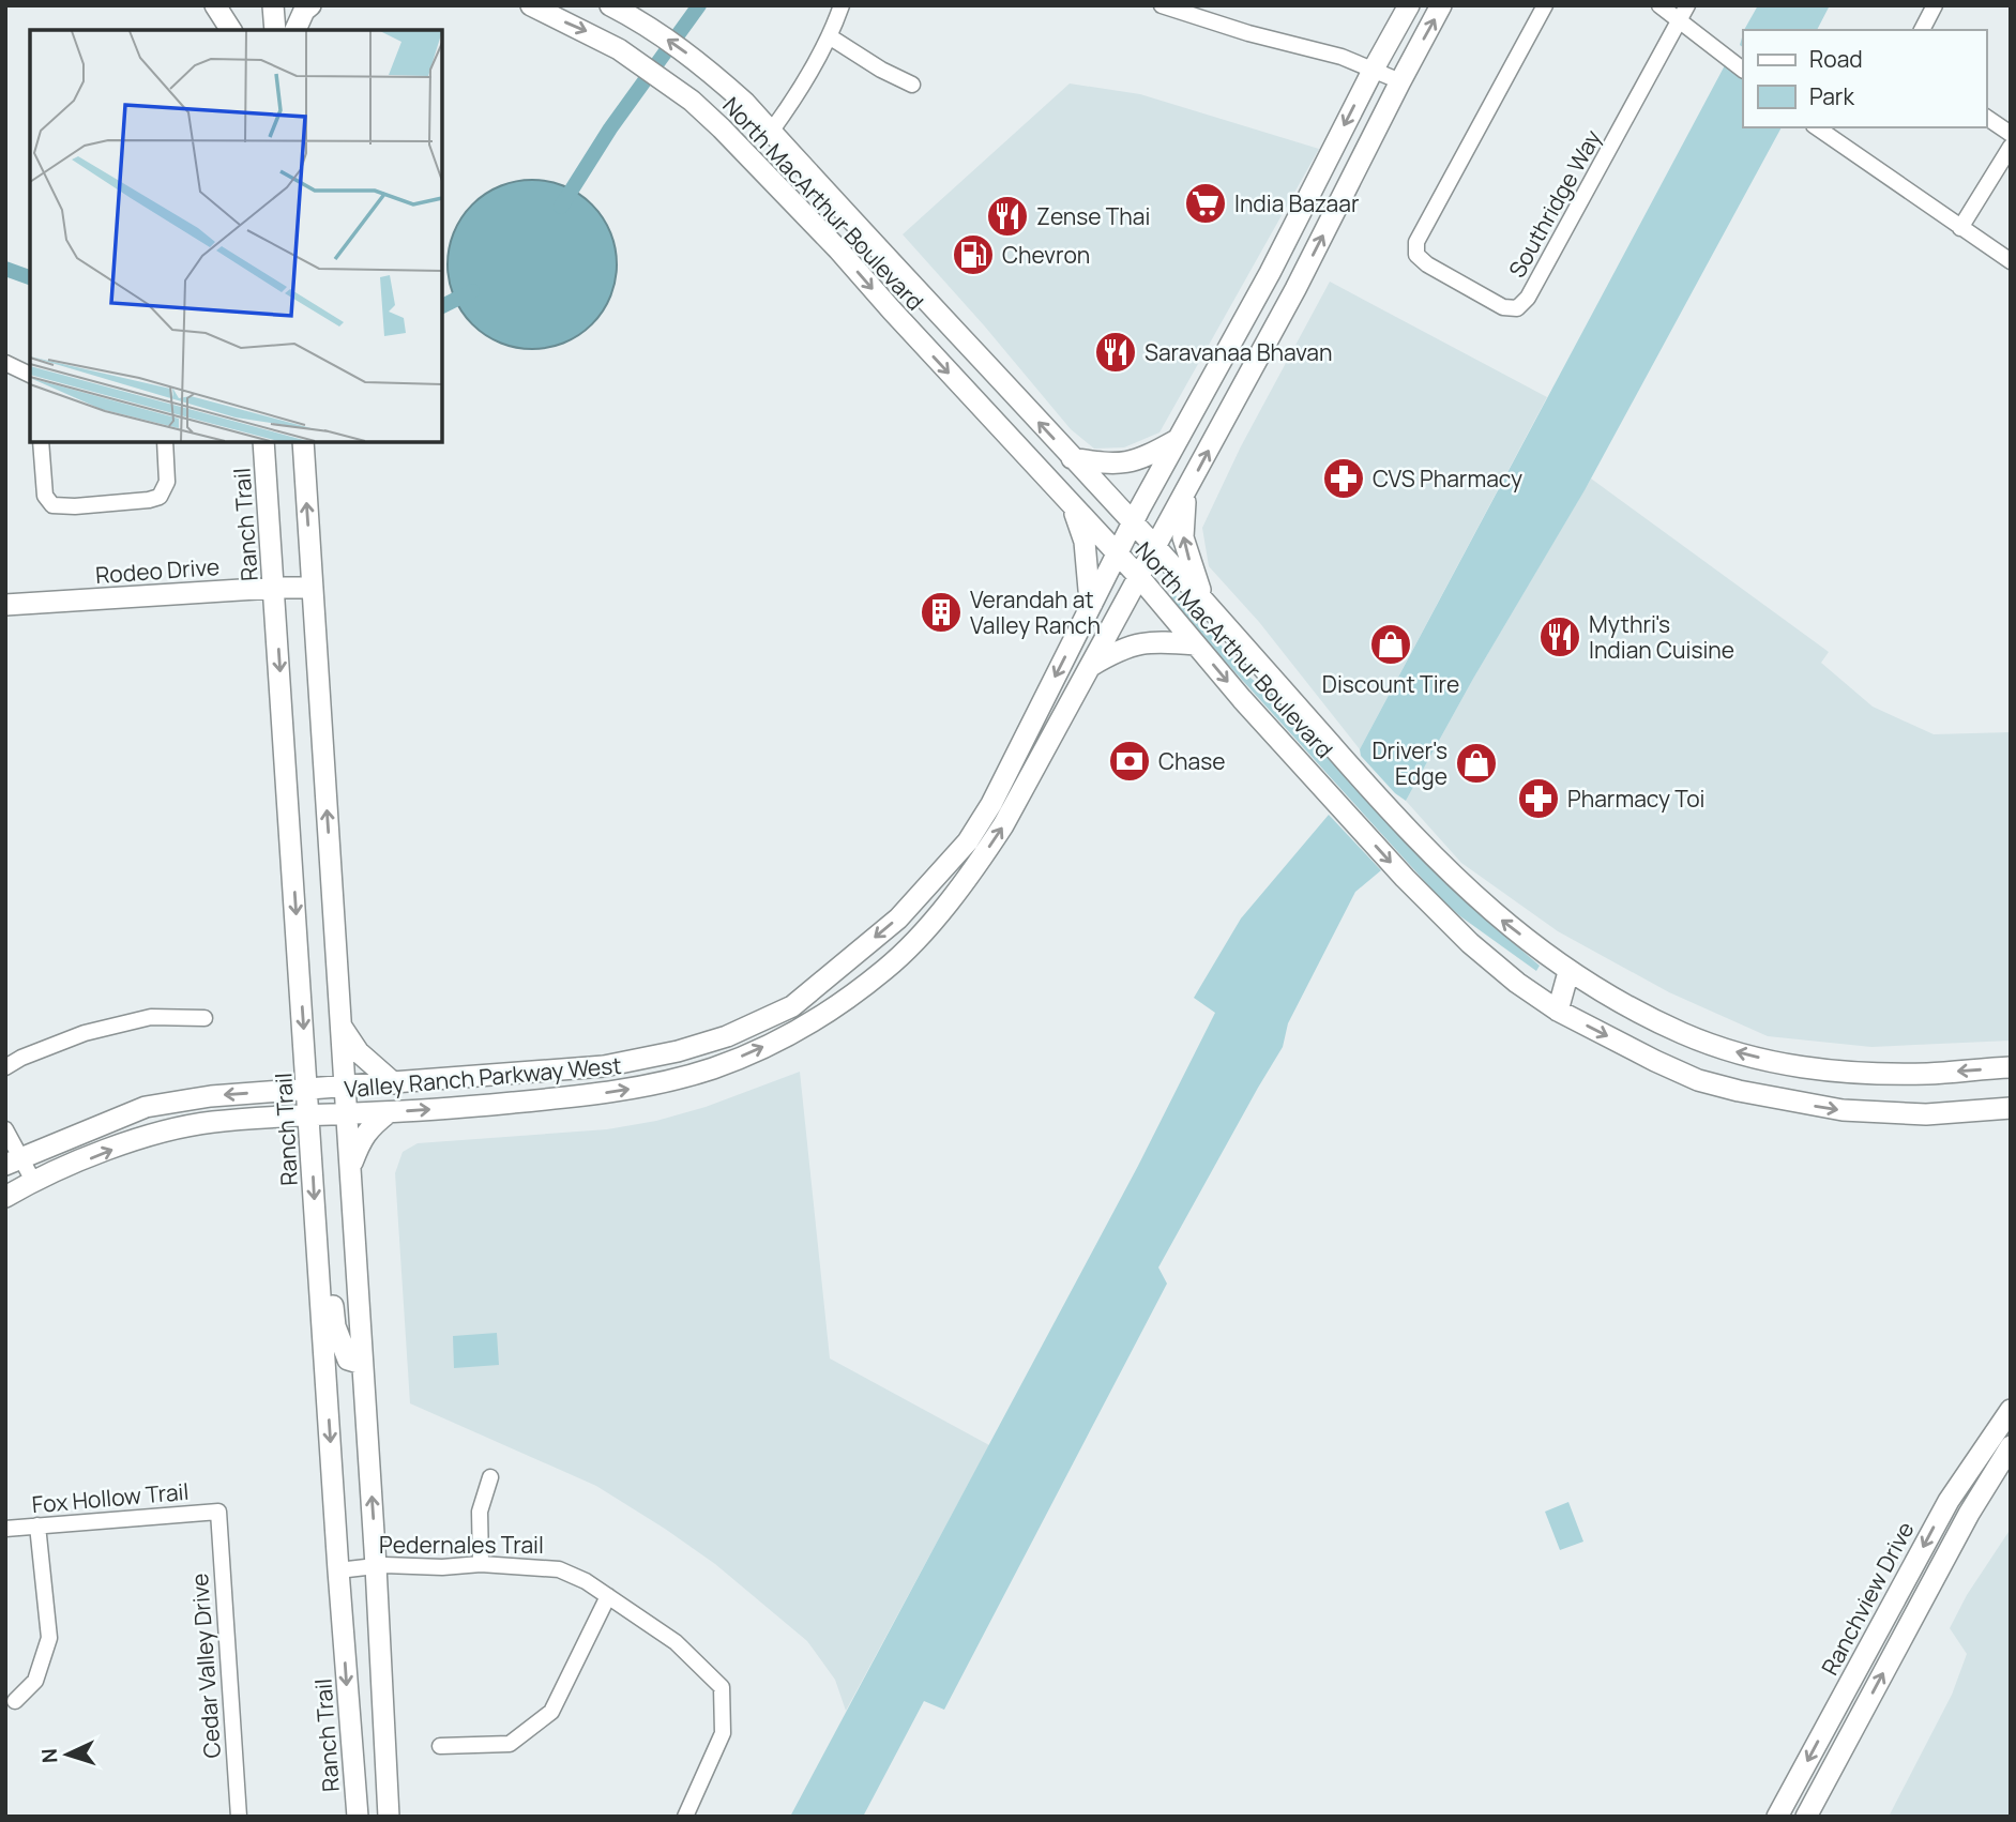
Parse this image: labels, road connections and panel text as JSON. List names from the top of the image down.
{
  "streets": {
    "main road": [
      "North MacArthur Boulevard",
      "Ranch Trail",
      "Rodeo Drive",
      "Valley Ranch Parkway West",
      "Ranchview Drive"
    ],
    "street": [
      "Southridge Way",
      "Fox Hollow Trail",
      "Pedernales Trail",
      "Cedar Valley Drive"
    ]
  },
  "crossings": [
    ["North MacArthur Boulevard", "Valley Ranch Parkway West"],
    ["Ranch Trail", "Rodeo Drive"],
    ["Ranch Trail", "Valley Ranch Parkway West"],
    ["Ranch Trail", "Pedernales Trail"],
    ["Fox Hollow Trail", "Cedar Valley Drive"]
  ],
  "places": {
    "supermarket": ["India Bazaar"],
    "restaurant": ["Zense Thai", "Saravanaa Bhavan", "Mythri's Indian Cuisine"],
    "fuel station": ["Chevron"],
    "pharmacy": ["CVS Pharmacy", "Pharmacy Toi"],
    "building": ["Verandah at Valley Ranch"],
    "shop": ["Discount Tire", "Driver's Edge"],
    "bank": ["Chase"]
  },
  "legend": ["Road", "Park"],
  "north": "left"
}
